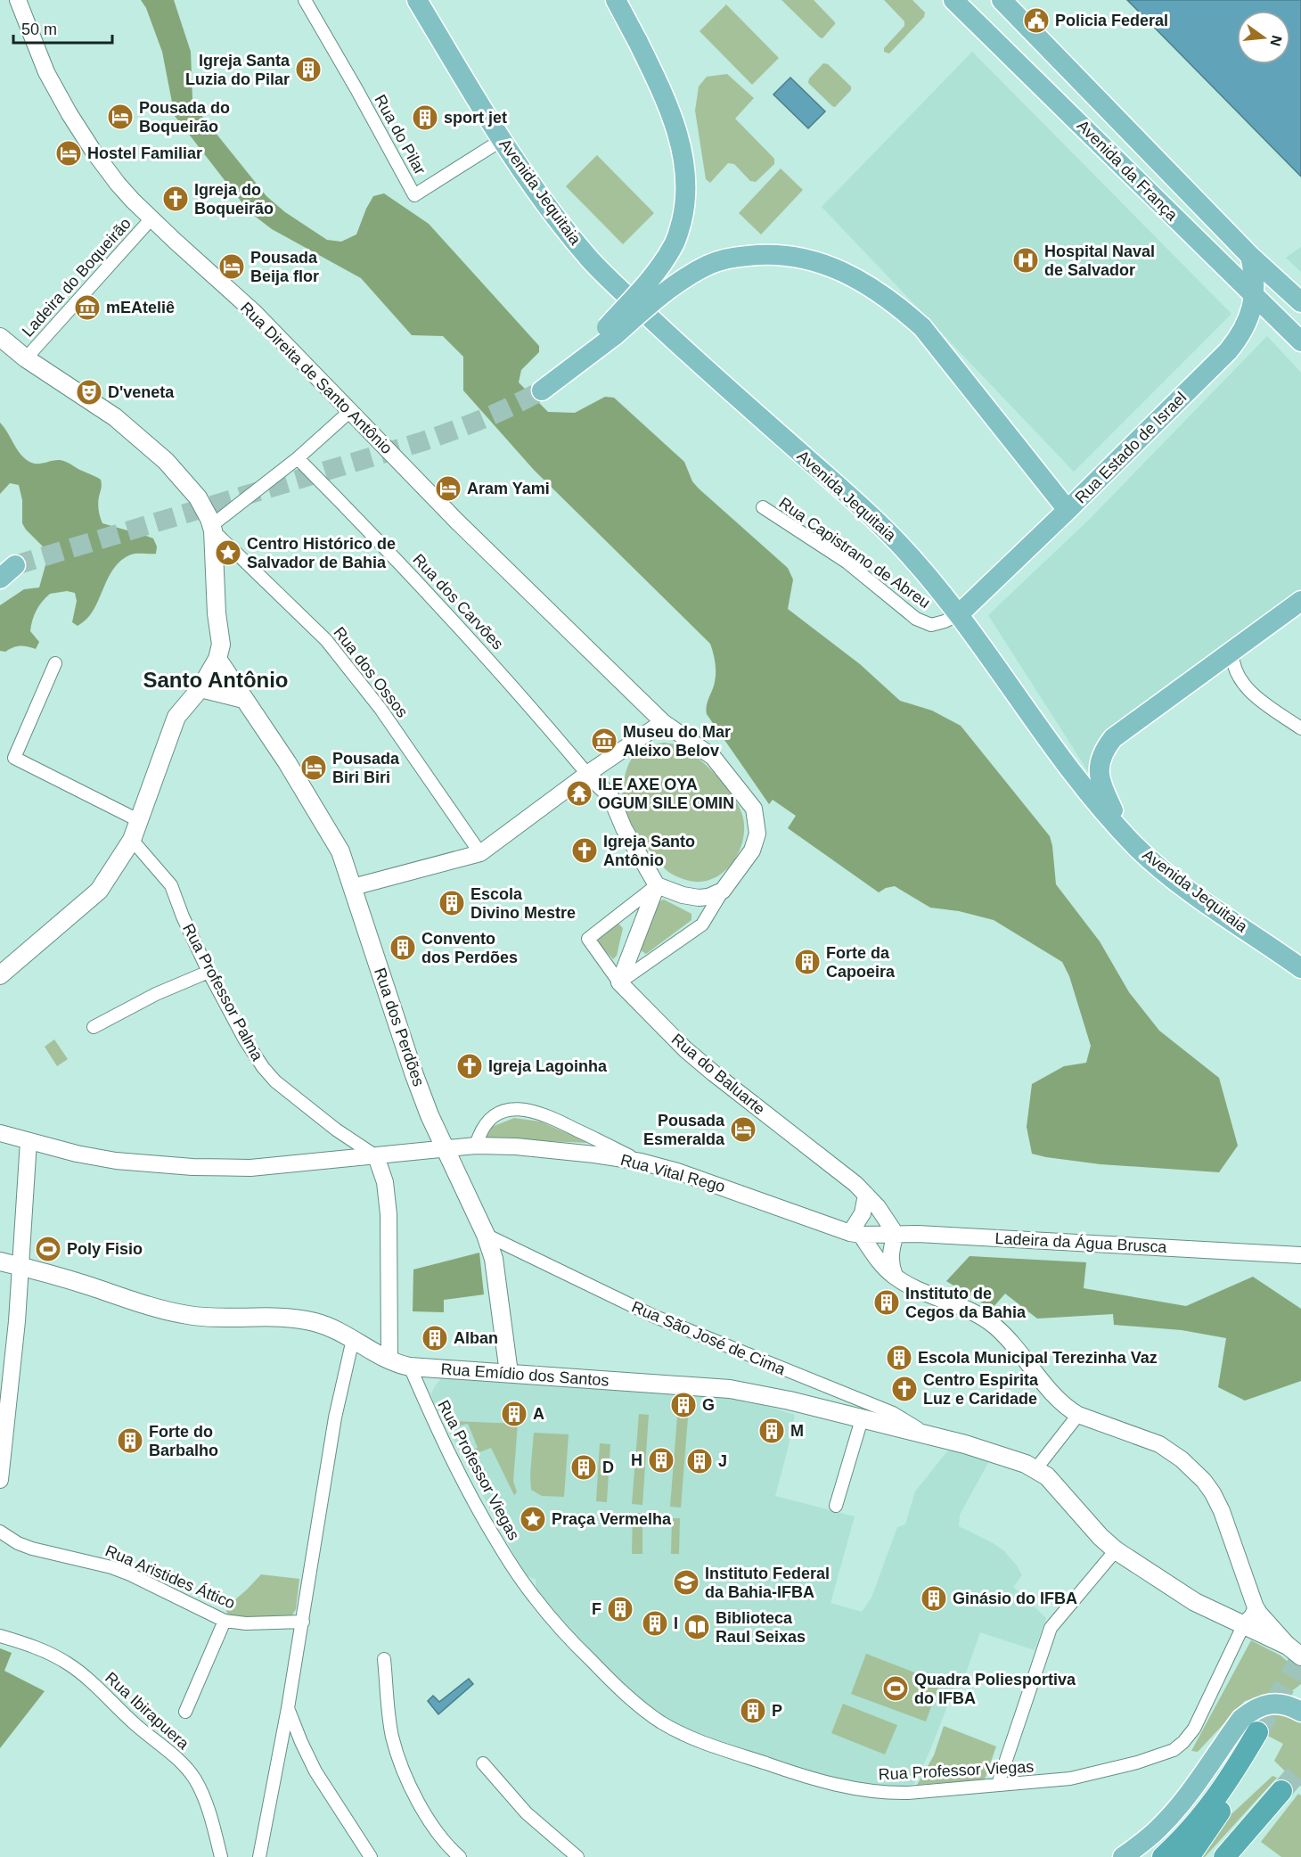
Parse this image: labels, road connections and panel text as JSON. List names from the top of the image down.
{
  "streets": {
    "main road": [
      "Avenida da França",
      "Avenida Jequitaia",
      "Rua Estado de Israel",
      "Rua dos Perdões",
      "Rua Emídio dos Santos"
    ],
    "street": [
      "Rua do Pilar",
      "Ladeira do Boqueirão",
      "Rua Direita de Santo Antônio",
      "Rua Capistrano de Abreu",
      "Rua dos Carvões",
      "Rua dos Ossos",
      "Rua Professor Palma",
      "Rua do Baluarte",
      "Rua Vital Rego",
      "Ladeira da Água Brusca",
      "Rua São José de Cima",
      "Rua Professor Viegas",
      "Rua Aristides Áttico",
      "Rua Ibirapuera"
    ]
  },
  "crossings": [
    ["Rua do Pilar", "Avenida Jequitaia"],
    ["Avenida da França", "Rua Estado de Israel"],
    ["Avenida Jequitaia", "Rua Estado de Israel"],
    ["Avenida Jequitaia", "Rua Capistrano de Abreu"],
    ["Ladeira do Boqueirão", "Rua Direita de Santo Antônio"],
    ["Rua Estado de Israel", "Rua Capistrano de Abreu"],
    ["Rua Professor Palma", "Rua Vital Rego"],
    ["Rua dos Perdões", "Rua Vital Rego"],
    ["Rua dos Perdões", "Rua São José de Cima"],
    ["Rua dos Perdões", "Rua Emídio dos Santos"],
    ["Rua do Baluarte", "Ladeira da Água Brusca"],
    ["Rua Vital Rego", "Ladeira da Água Brusca"],
    ["Rua São José de Cima", "Rua Emídio dos Santos"],
    ["Rua Emídio dos Santos", "Rua Professor Viegas"]
  ],
  "districts": ["Santo Antônio"],
  "places": {
    "public building": ["Policia Federal"],
    "building": [
      "Igreja Santa Luzia do Pilar",
      "sport jet",
      "Escola Divino Mestre",
      "Convento dos Perdões",
      "Forte da Capoeira",
      "Instituto de Cegos da Bahia",
      "Alban",
      "Escola Municipal Terezinha Vaz",
      "G",
      "A",
      "M",
      "Forte do Barbalho",
      "H",
      "J",
      "D",
      "Ginásio do IFBA",
      "F",
      "I",
      "P"
    ],
    "hotel": [
      "Pousada do Boqueirão",
      "Hostel Familiar",
      "Pousada Beija flor",
      "Aram Yami",
      "Pousada Biri Biri",
      "Pousada Esmeralda"
    ],
    "church": [
      "Igreja do Boqueirão",
      "Igreja Santo Antônio",
      "Igreja Lagoinha",
      "Centro Espirita Luz e Caridade"
    ],
    "hospital": ["Hospital Naval de Salvador"],
    "museum": ["mEAteliê", "Museu do Mar Aleixo Belov"],
    "theatre": ["D'veneta"],
    "place": ["Centro Histórico de Salvador de Bahia", "Praça Vermelha"],
    "temple": ["ILE AXE OYA OGUM SILE OMIN"],
    "sports": ["Poly Fisio", "Quadra Poliesportiva do IFBA"],
    "school or university": ["Instituto Federal da Bahia-IFBA"],
    "library": ["Biblioteca Raul Seixas"]
  },
  "scale_bar": "50 m",
  "north": "right"
}
